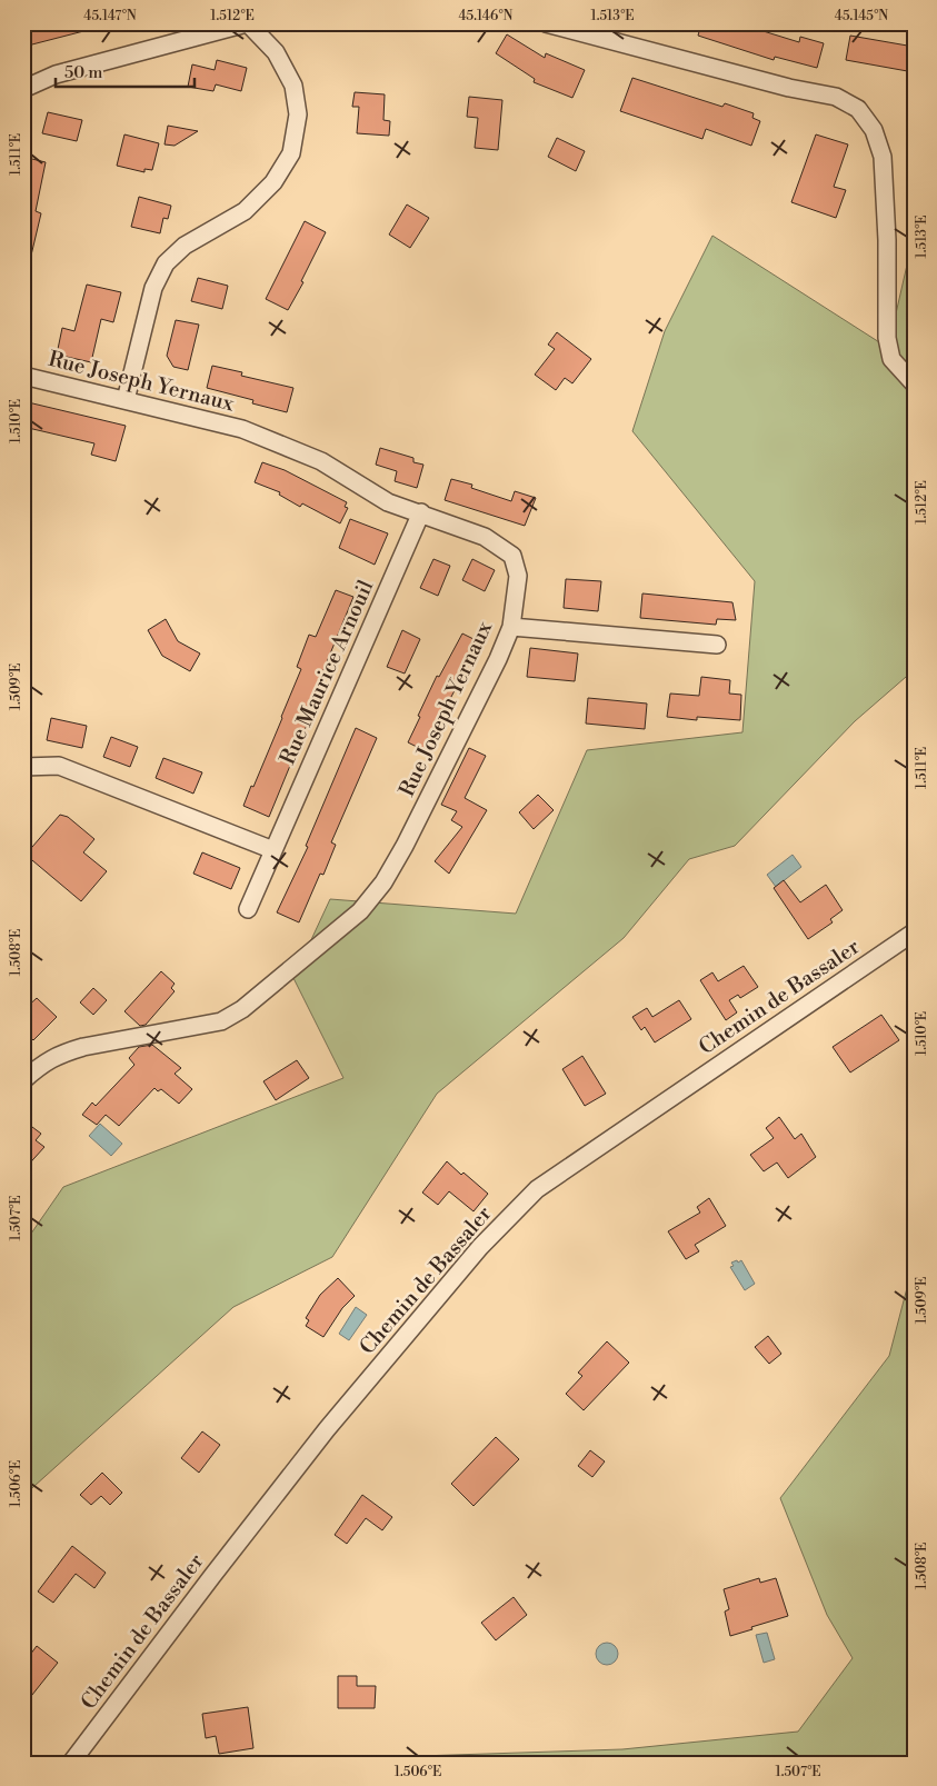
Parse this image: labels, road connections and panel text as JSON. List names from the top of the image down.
{
  "streets": {
    "street": ["Rue Joseph Yernaux", "Rue Maurice Arnouil", "Chemin de Bassaler"]
  },
  "crossings": [
    ["Rue Joseph Yernaux", "Rue Maurice Arnouil"]
  ],
  "scale_bar": "50 m",
  "coordinates": [
    "45.147°N",
    "1.512°E",
    "45.146°N",
    "1.513°E",
    "45.145°N",
    "1.511°E",
    "1.510°E",
    "1.509°E",
    "1.508°E",
    "1.507°E",
    "1.506°E"
  ]
}
